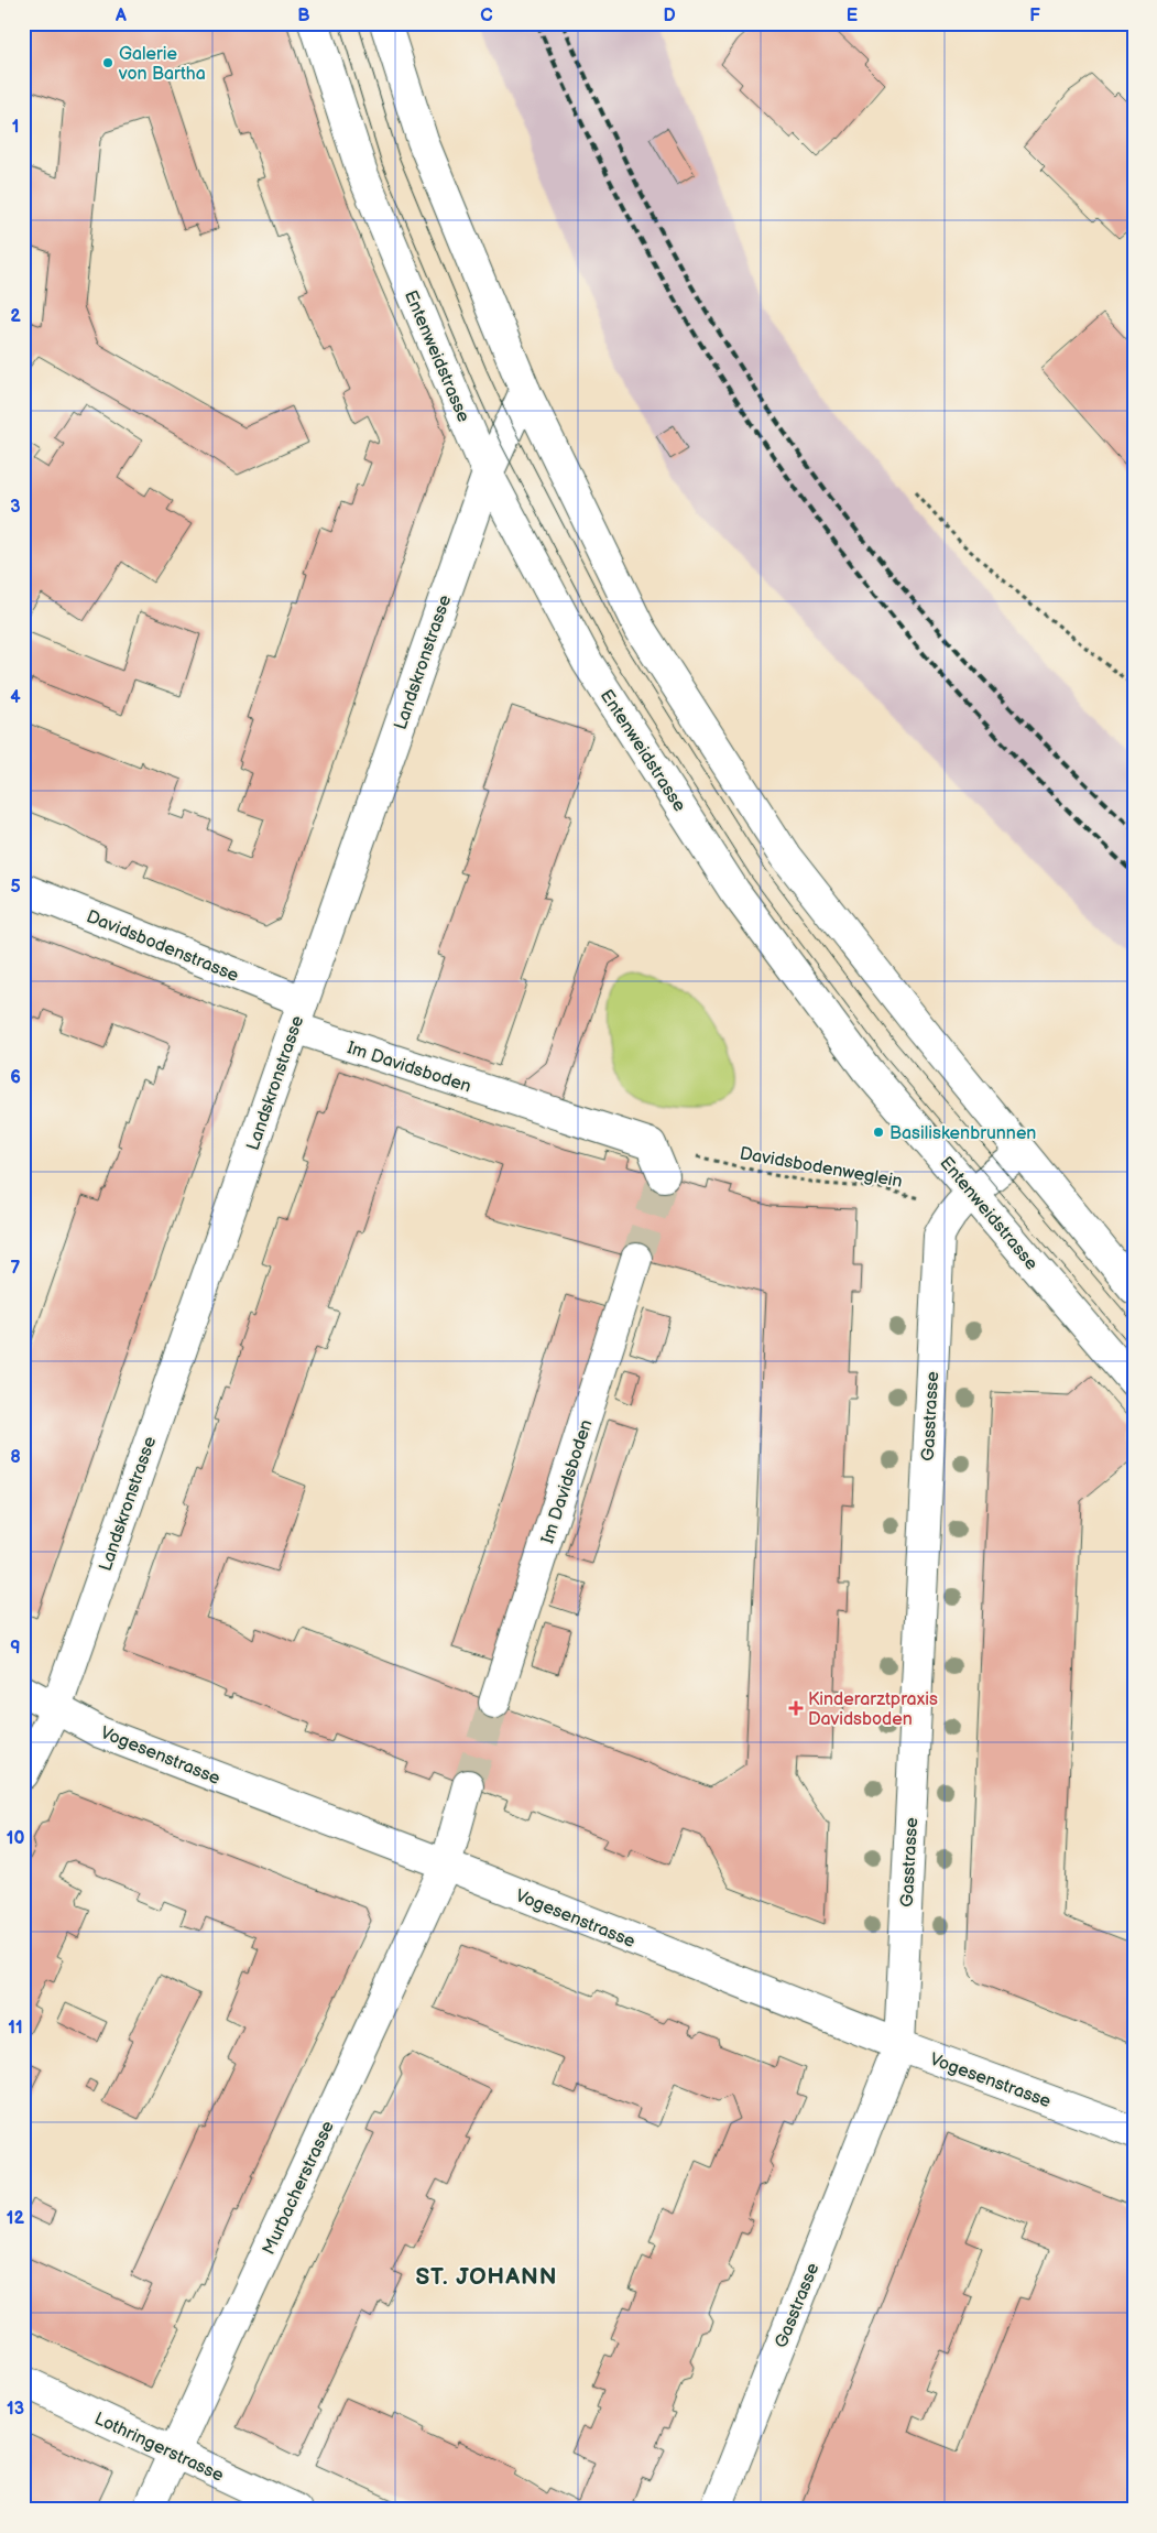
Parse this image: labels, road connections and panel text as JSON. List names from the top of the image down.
{
  "streets": {
    "street": [
      "Entenweidstrasse",
      "Landskronstrasse",
      "Davidsbodenstrasse",
      "Im Davidsboden",
      "Gasstrasse",
      "Vogesenstrasse",
      "Murbacherstrasse",
      "Lothringerstrasse"
    ],
    "path": ["Davidsbodenweglein"]
  },
  "crossings": [
    ["Entenweidstrasse", "Landskronstrasse"],
    ["Entenweidstrasse", "Davidsbodenweglein"],
    ["Entenweidstrasse", "Gasstrasse"],
    ["Landskronstrasse", "Davidsbodenstrasse"],
    ["Landskronstrasse", "Im Davidsboden"],
    ["Landskronstrasse", "Vogesenstrasse"],
    ["Davidsbodenstrasse", "Im Davidsboden"],
    ["Im Davidsboden", "Davidsbodenweglein"],
    ["Davidsbodenweglein", "Gasstrasse"],
    ["Gasstrasse", "Vogesenstrasse"],
    ["Vogesenstrasse", "Murbacherstrasse"],
    ["Murbacherstrasse", "Lothringerstrasse"]
  ],
  "districts": ["ST. JOHANN"],
  "places": {
    "other": ["Galerie von Bartha", "Basiliskenbrunnen"],
    "health": ["Kinderarztpraxis Davidsboden"]
  },
  "grid": {
    "columns": [
      "A",
      "B",
      "C",
      "D",
      "E",
      "F"
    ],
    "rows": [
      "1",
      "2",
      "3",
      "4",
      "5",
      "6",
      "7",
      "8",
      "9",
      "10",
      "11",
      "12",
      "13"
    ]
  }
}
